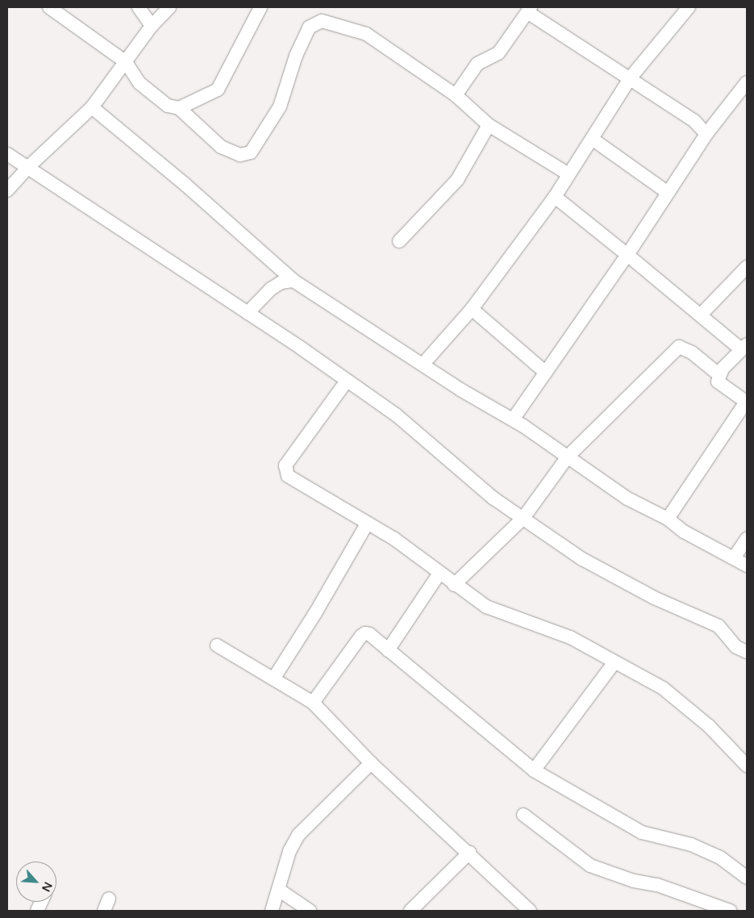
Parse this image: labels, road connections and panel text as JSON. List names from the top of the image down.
{
  "north": "bottom right"
}
